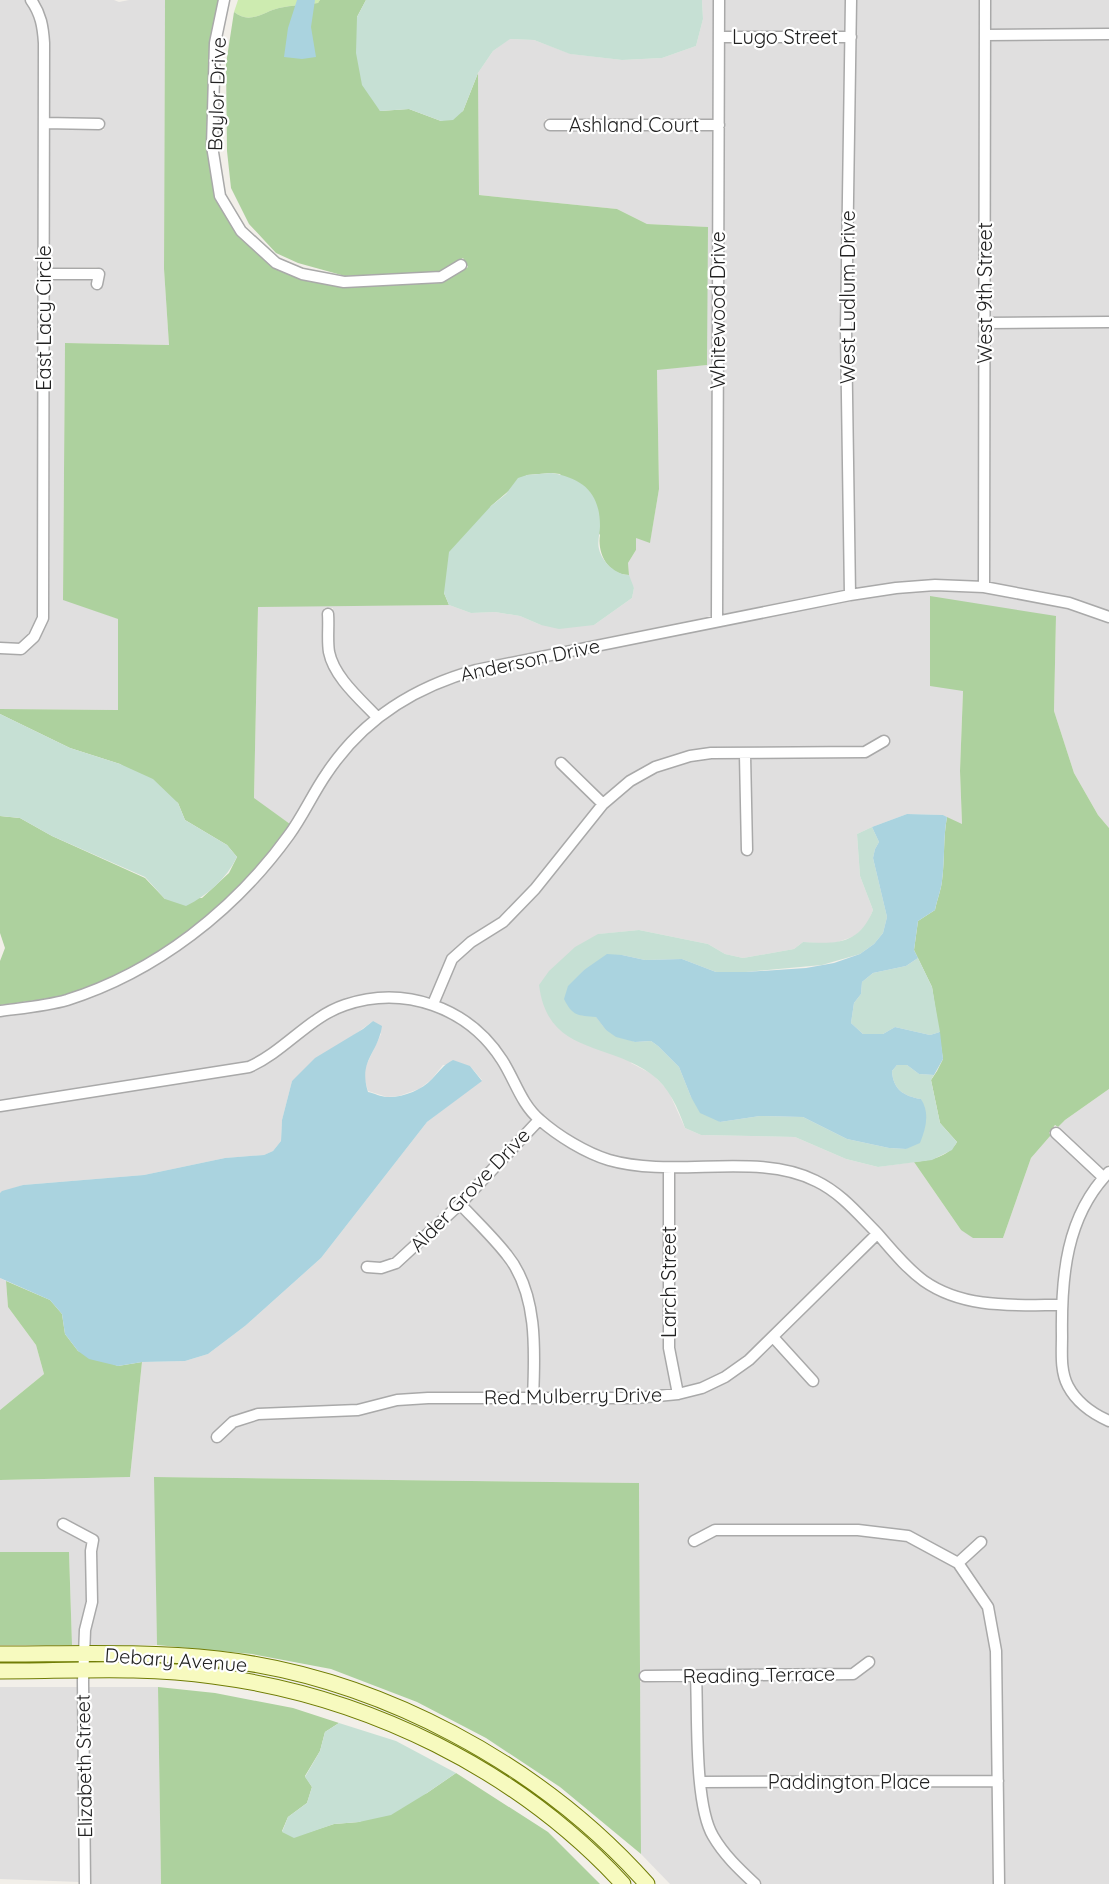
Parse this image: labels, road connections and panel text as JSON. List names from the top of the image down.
{
  "streets": {
    "main road": ["Debary Avenue"],
    "street": [
      "Lugo Street",
      "Baylor Drive",
      "Ashland Court",
      "West 9th Street",
      "West Ludlum Drive",
      "Whitewood Drive",
      "East Lacy Circle",
      "Anderson Drive",
      "Alder Grove Drive",
      "Larch Street",
      "Red Mulberry Drive",
      "Reading Terrace",
      "Elizabeth Street",
      "Paddington Place"
    ]
  },
  "crossings": [
    ["Lugo Street", "West Ludlum Drive"],
    ["Lugo Street", "Whitewood Drive"],
    ["Ashland Court", "Whitewood Drive"],
    ["West 9th Street", "Anderson Drive"],
    ["West Ludlum Drive", "Anderson Drive"],
    ["Whitewood Drive", "Anderson Drive"],
    ["Larch Street", "Red Mulberry Drive"],
    ["Debary Avenue", "Elizabeth Street"]
  ]
}
